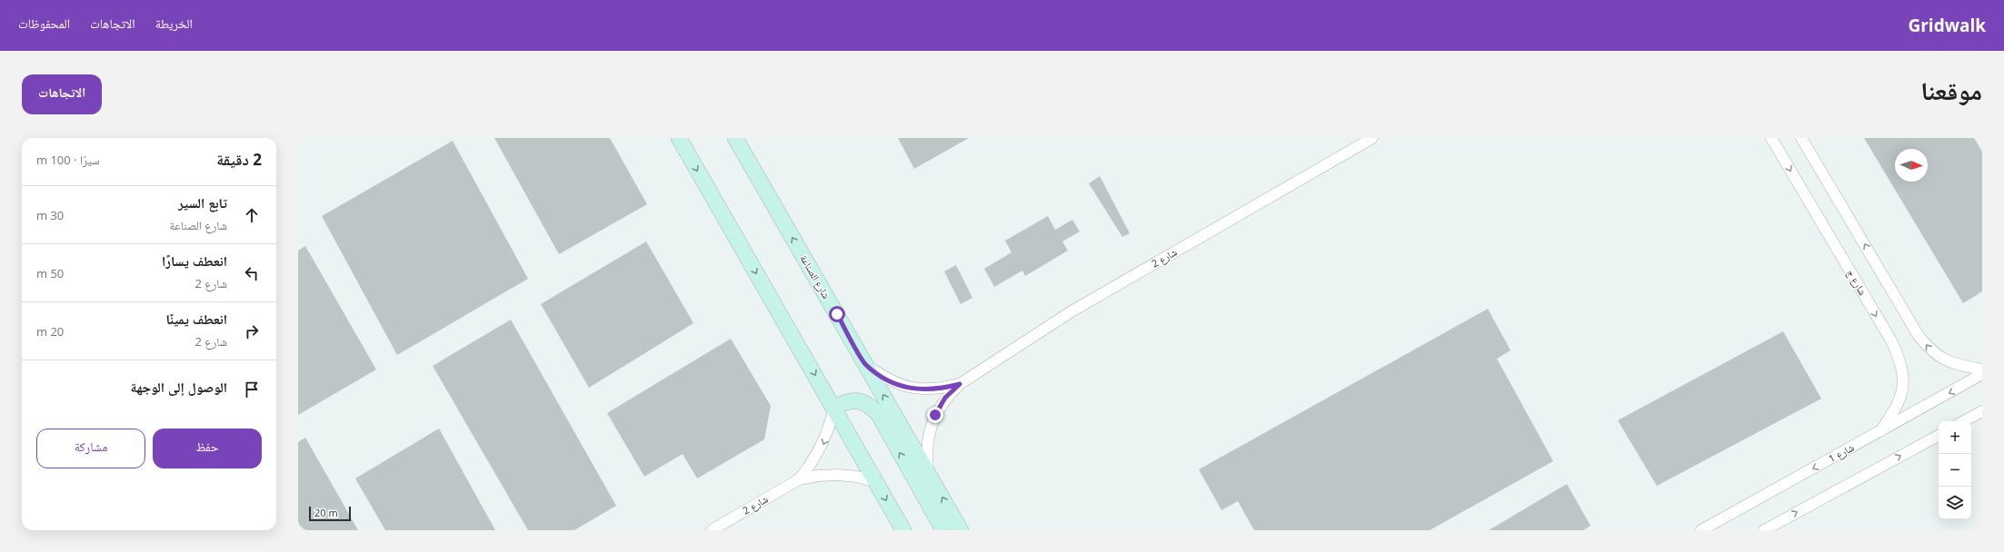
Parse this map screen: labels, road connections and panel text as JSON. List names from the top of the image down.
{
  "streets": {
    "street": [
      "شارع 2",
      "شارع الصناعة",
      "شارع ج",
      "شارع 1"
    ]
  },
  "crossings": [
    ["شارع 2", "شارع الصناعة"],
    ["شارع ج", "شارع 1"]
  ],
  "scale_bar": "20 m",
  "north": "right",
  "page": {
    "header": "Gridwalk",
    "nav": ["الخريطة", "الاتجاهات", "المحفوظات"],
    "title": "موقعنا",
    "buttons": [
      "الاتجاهات",
      ["حفظ", "مشاركة"]
    ],
    "heading": ["2 دقيقة", "سيرًا · 100 m"],
    "list": [
      ["تابع السير", "شارع الصناعة", "30 m"],
      ["انعطف يسارًا", "شارع 2", "50 m"],
      ["انعطف يمينًا", "شارع 2", "20 m"],
      "الوصول إلى الوجهة"
    ],
    "map_buttons": ["+", "−"],
    "scale": "20 m"
  }
}
